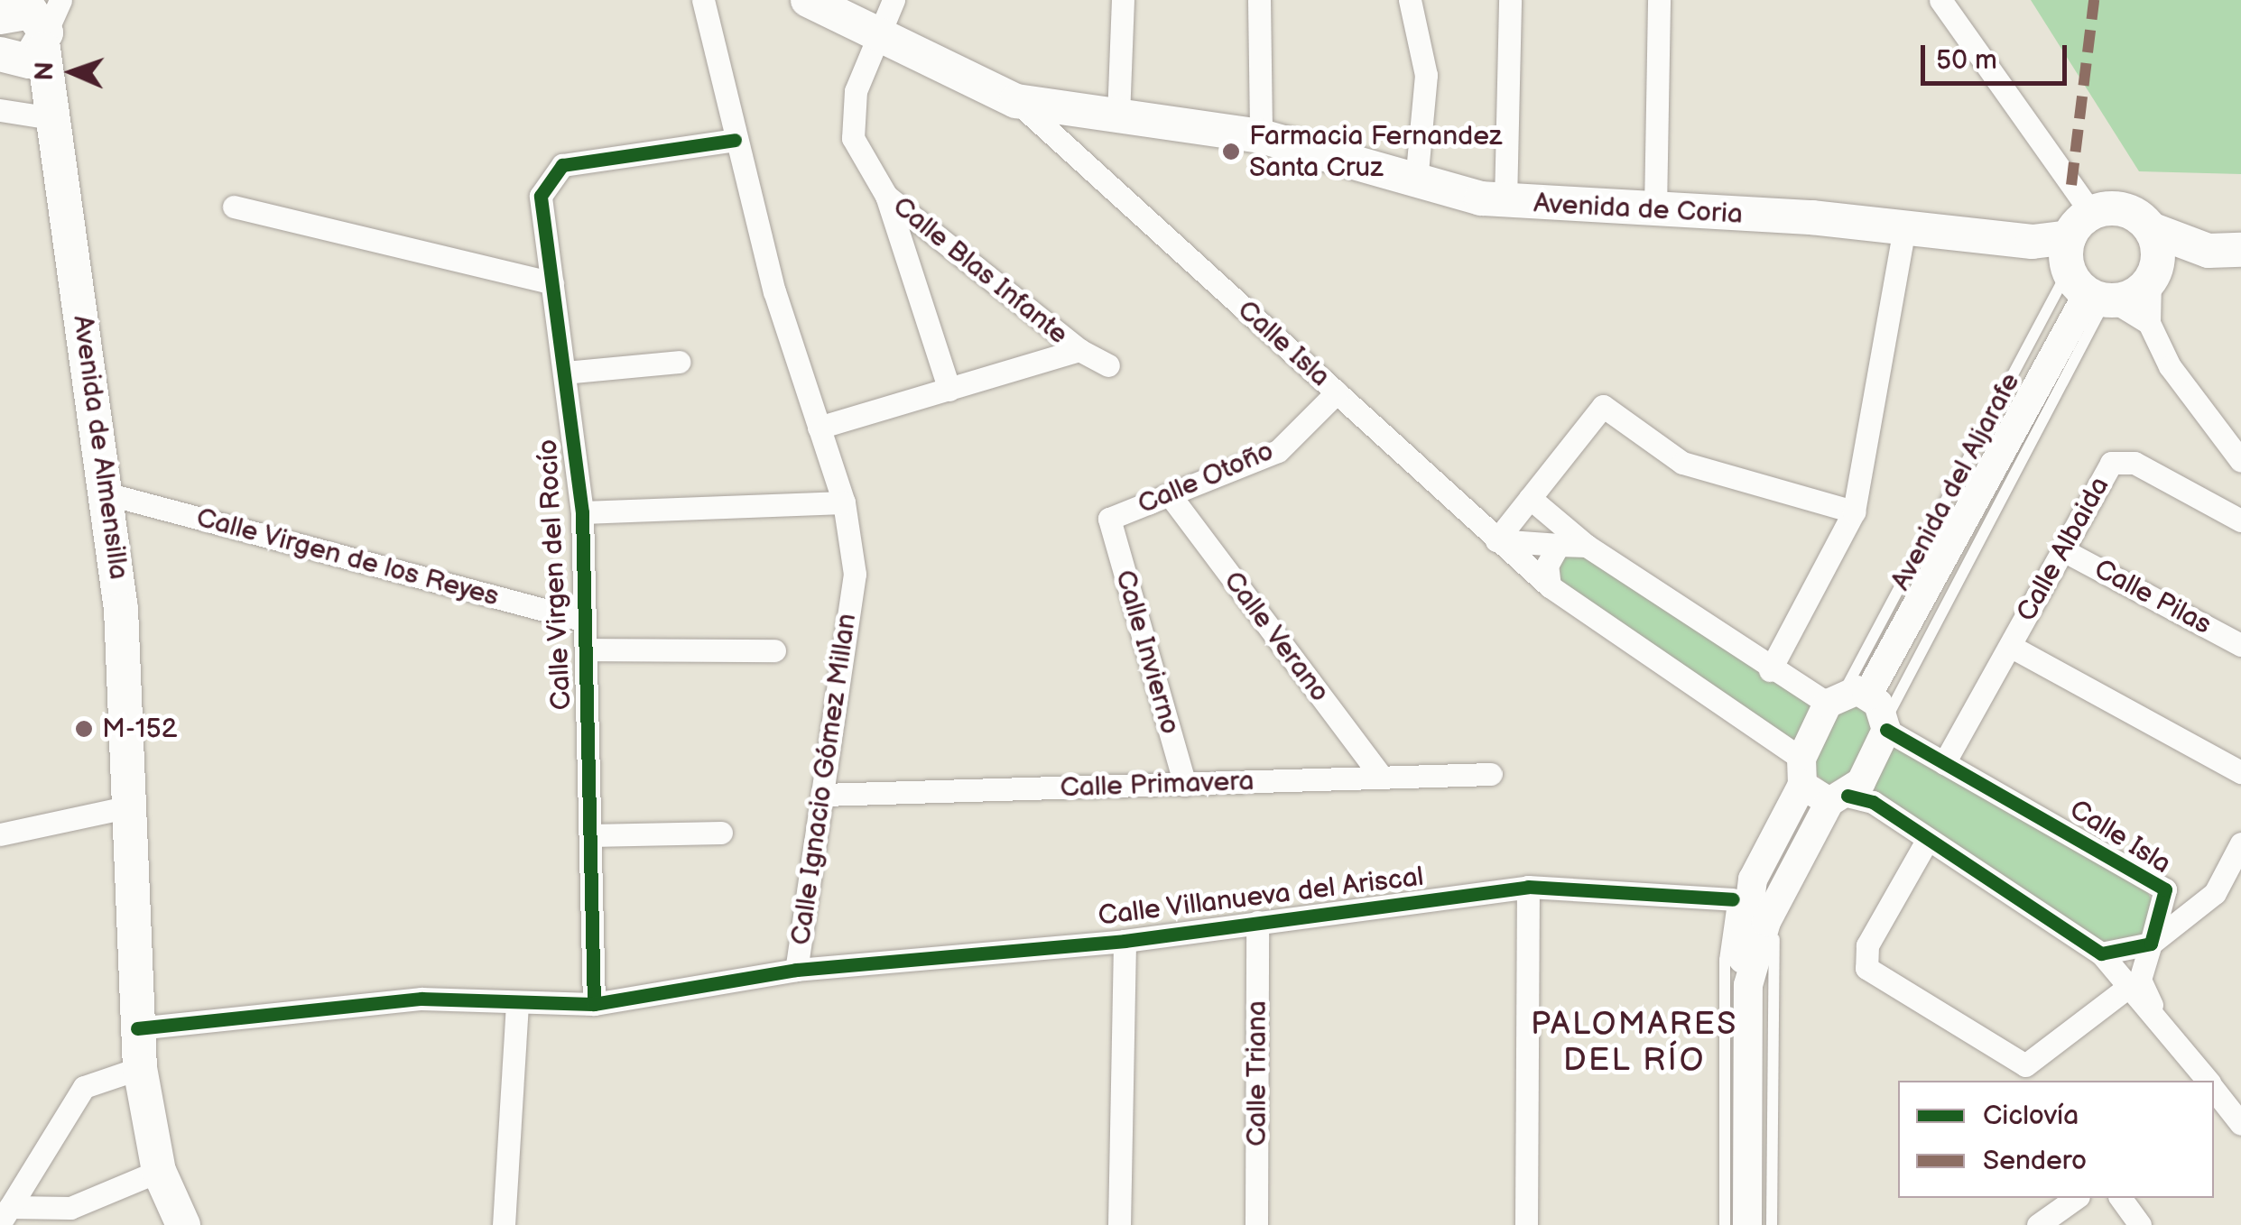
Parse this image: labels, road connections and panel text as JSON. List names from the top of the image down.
{
  "streets": {
    "main road": ["Avenida de Coria", "Avenida de Almensilla"],
    "street": [
      "Calle Blas Infante",
      "Calle Isla",
      "Calle Otoño",
      "Avenida del Aljarafe",
      "Calle Albaida",
      "Calle Virgen de los Reyes",
      "Calle Virgen del Rocío",
      "Calle Pilas",
      "Calle Verano",
      "Calle Invierno",
      "Calle Ignacio Gómez Millan",
      "Calle Primavera",
      "Calle Villanueva del Ariscal",
      "Calle Triana"
    ]
  },
  "crossings": [
    ["Avenida de Coria", "Calle Blas Infante"],
    ["Avenida de Coria", "Calle Isla"],
    ["Avenida de Coria", "Avenida del Aljarafe"],
    ["Calle Blas Infante", "Calle Ignacio Gómez Millan"],
    ["Calle Isla", "Calle Otoño"],
    ["Calle Isla", "Avenida del Aljarafe"],
    ["Calle Isla", "Calle Albaida"],
    ["Avenida de Almensilla", "Calle Virgen de los Reyes"],
    ["Avenida de Almensilla", "Calle Ignacio Gómez Millan"],
    ["Calle Otoño", "Calle Verano"],
    ["Calle Otoño", "Calle Invierno"],
    ["Avenida del Aljarafe", "Calle Villanueva del Ariscal"],
    ["Calle Albaida", "Calle Pilas"],
    ["Calle Virgen de los Reyes", "Calle Virgen del Rocío"],
    ["Calle Virgen del Rocío", "Calle Ignacio Gómez Millan"],
    ["Calle Verano", "Calle Primavera"],
    ["Calle Invierno", "Calle Primavera"],
    ["Calle Ignacio Gómez Millan", "Calle Primavera"],
    ["Calle Ignacio Gómez Millan", "Calle Villanueva del Ariscal"],
    ["Calle Villanueva del Ariscal", "Calle Triana"]
  ],
  "districts": ["PALOMARES DEL RÍO"],
  "places": ["Farmacia Fernandez Santa Cruz", "M-152"],
  "legend": ["Ciclovía", "Sendero"],
  "scale_bar": "50 m",
  "north": "left"
}
